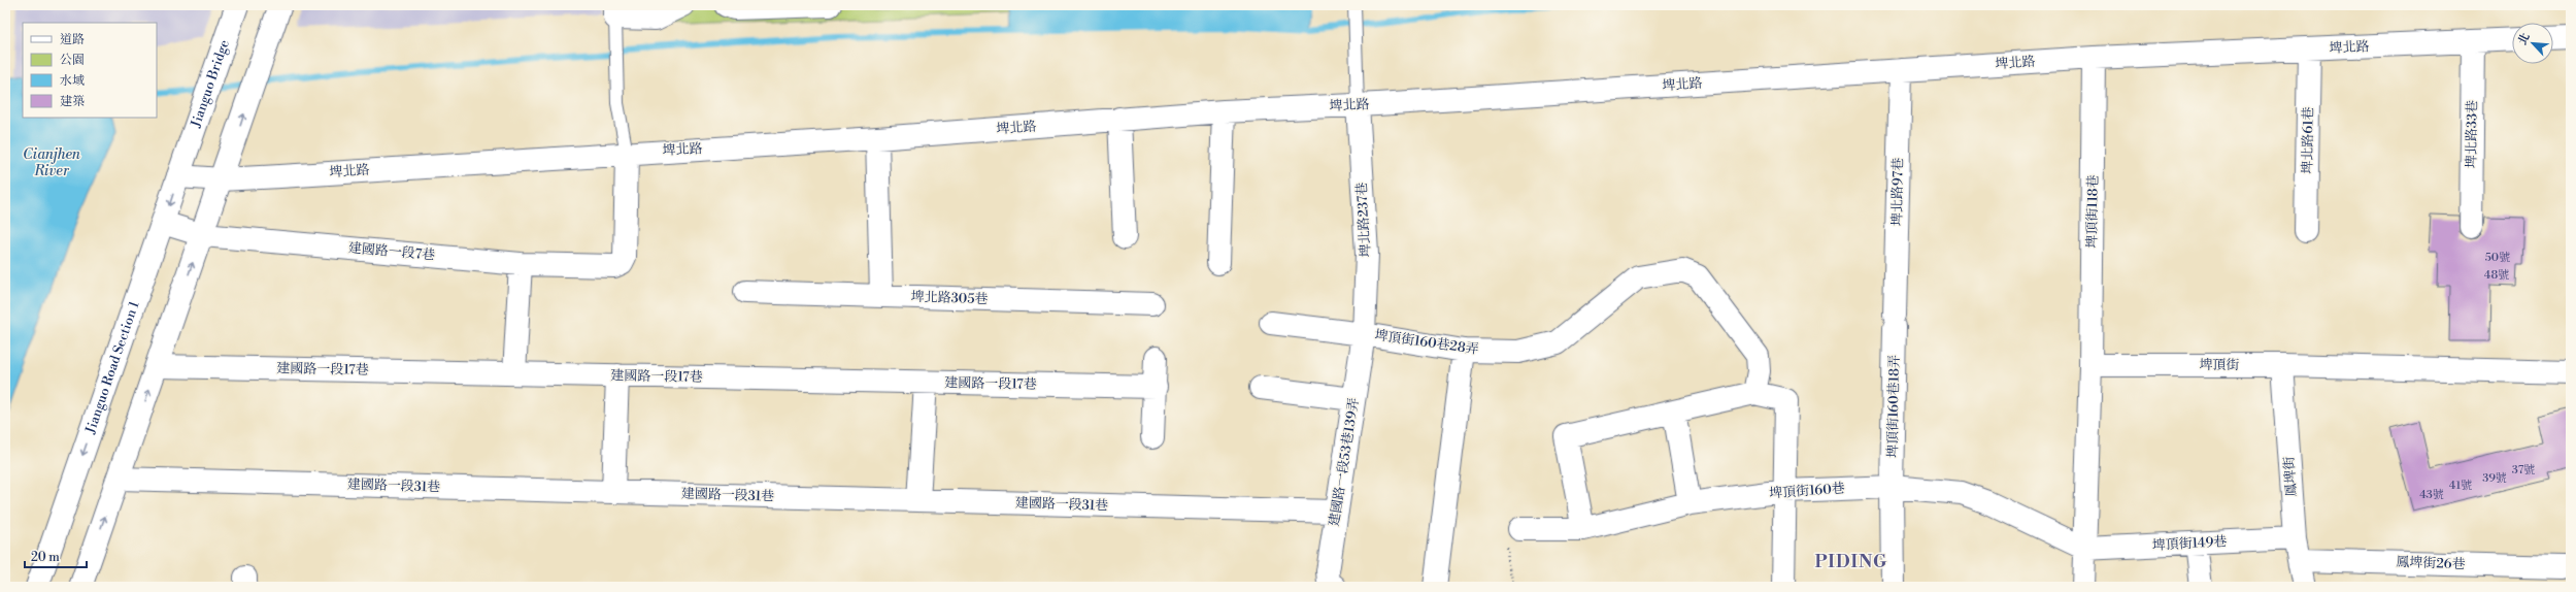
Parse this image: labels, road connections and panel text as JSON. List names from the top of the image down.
{
  "streets": {
    "street": [
      "埤北路",
      "Jianguo Bridge",
      "埤北路33巷",
      "埤北路61巷",
      "埤北路97巷",
      "埤頂街118巷",
      "埤北路237巷",
      "建國路一段7巷",
      "埤北路305巷",
      "埤頂街160巷28弄",
      "埤頂街",
      "Jianguo Road Section 1",
      "建國路一段17巷",
      "埤頂街160巷18弄",
      "建國路一段53巷139弄",
      "鳳埤街",
      "建國路一段31巷",
      "埤頂街160巷",
      "埤頂街149巷",
      "鳳埤街26巷"
    ]
  },
  "crossings": [
    ["埤北路", "埤北路33巷"],
    ["埤北路", "埤北路61巷"],
    ["埤北路", "埤北路97巷"],
    ["埤北路", "埤頂街118巷"],
    ["埤北路", "埤北路237巷"],
    ["埤北路", "建國路一段7巷"],
    ["埤北路", "Jianguo Road Section 1"],
    ["Jianguo Bridge", "Jianguo Road Section 1"],
    ["埤北路97巷", "埤頂街160巷18弄"],
    ["埤頂街118巷", "埤頂街"],
    ["埤北路237巷", "埤頂街160巷28弄"],
    ["埤北路237巷", "建國路一段53巷139弄"],
    ["建國路一段7巷", "Jianguo Road Section 1"],
    ["埤頂街160巷28弄", "建國路一段53巷139弄"],
    ["埤頂街", "鳳埤街"],
    ["埤頂街160巷18弄", "埤頂街160巷"],
    ["建國路一段53巷139弄", "建國路一段31巷"],
    ["鳳埤街", "埤頂街149巷"],
    ["鳳埤街", "鳳埤街26巷"],
    ["埤頂街160巷", "埤頂街149巷"],
    ["埤頂街149巷", "鳳埤街26巷"]
  ],
  "districts": ["PIDING"],
  "water": ["Cianjhen River"],
  "house_numbers": [
    "50號",
    "48號",
    "37號",
    "39號",
    "41號",
    "43號"
  ],
  "legend": [
    "道路",
    "公園",
    "水域",
    "建築"
  ],
  "scale_bar": "20 m",
  "north": "top left"
}
